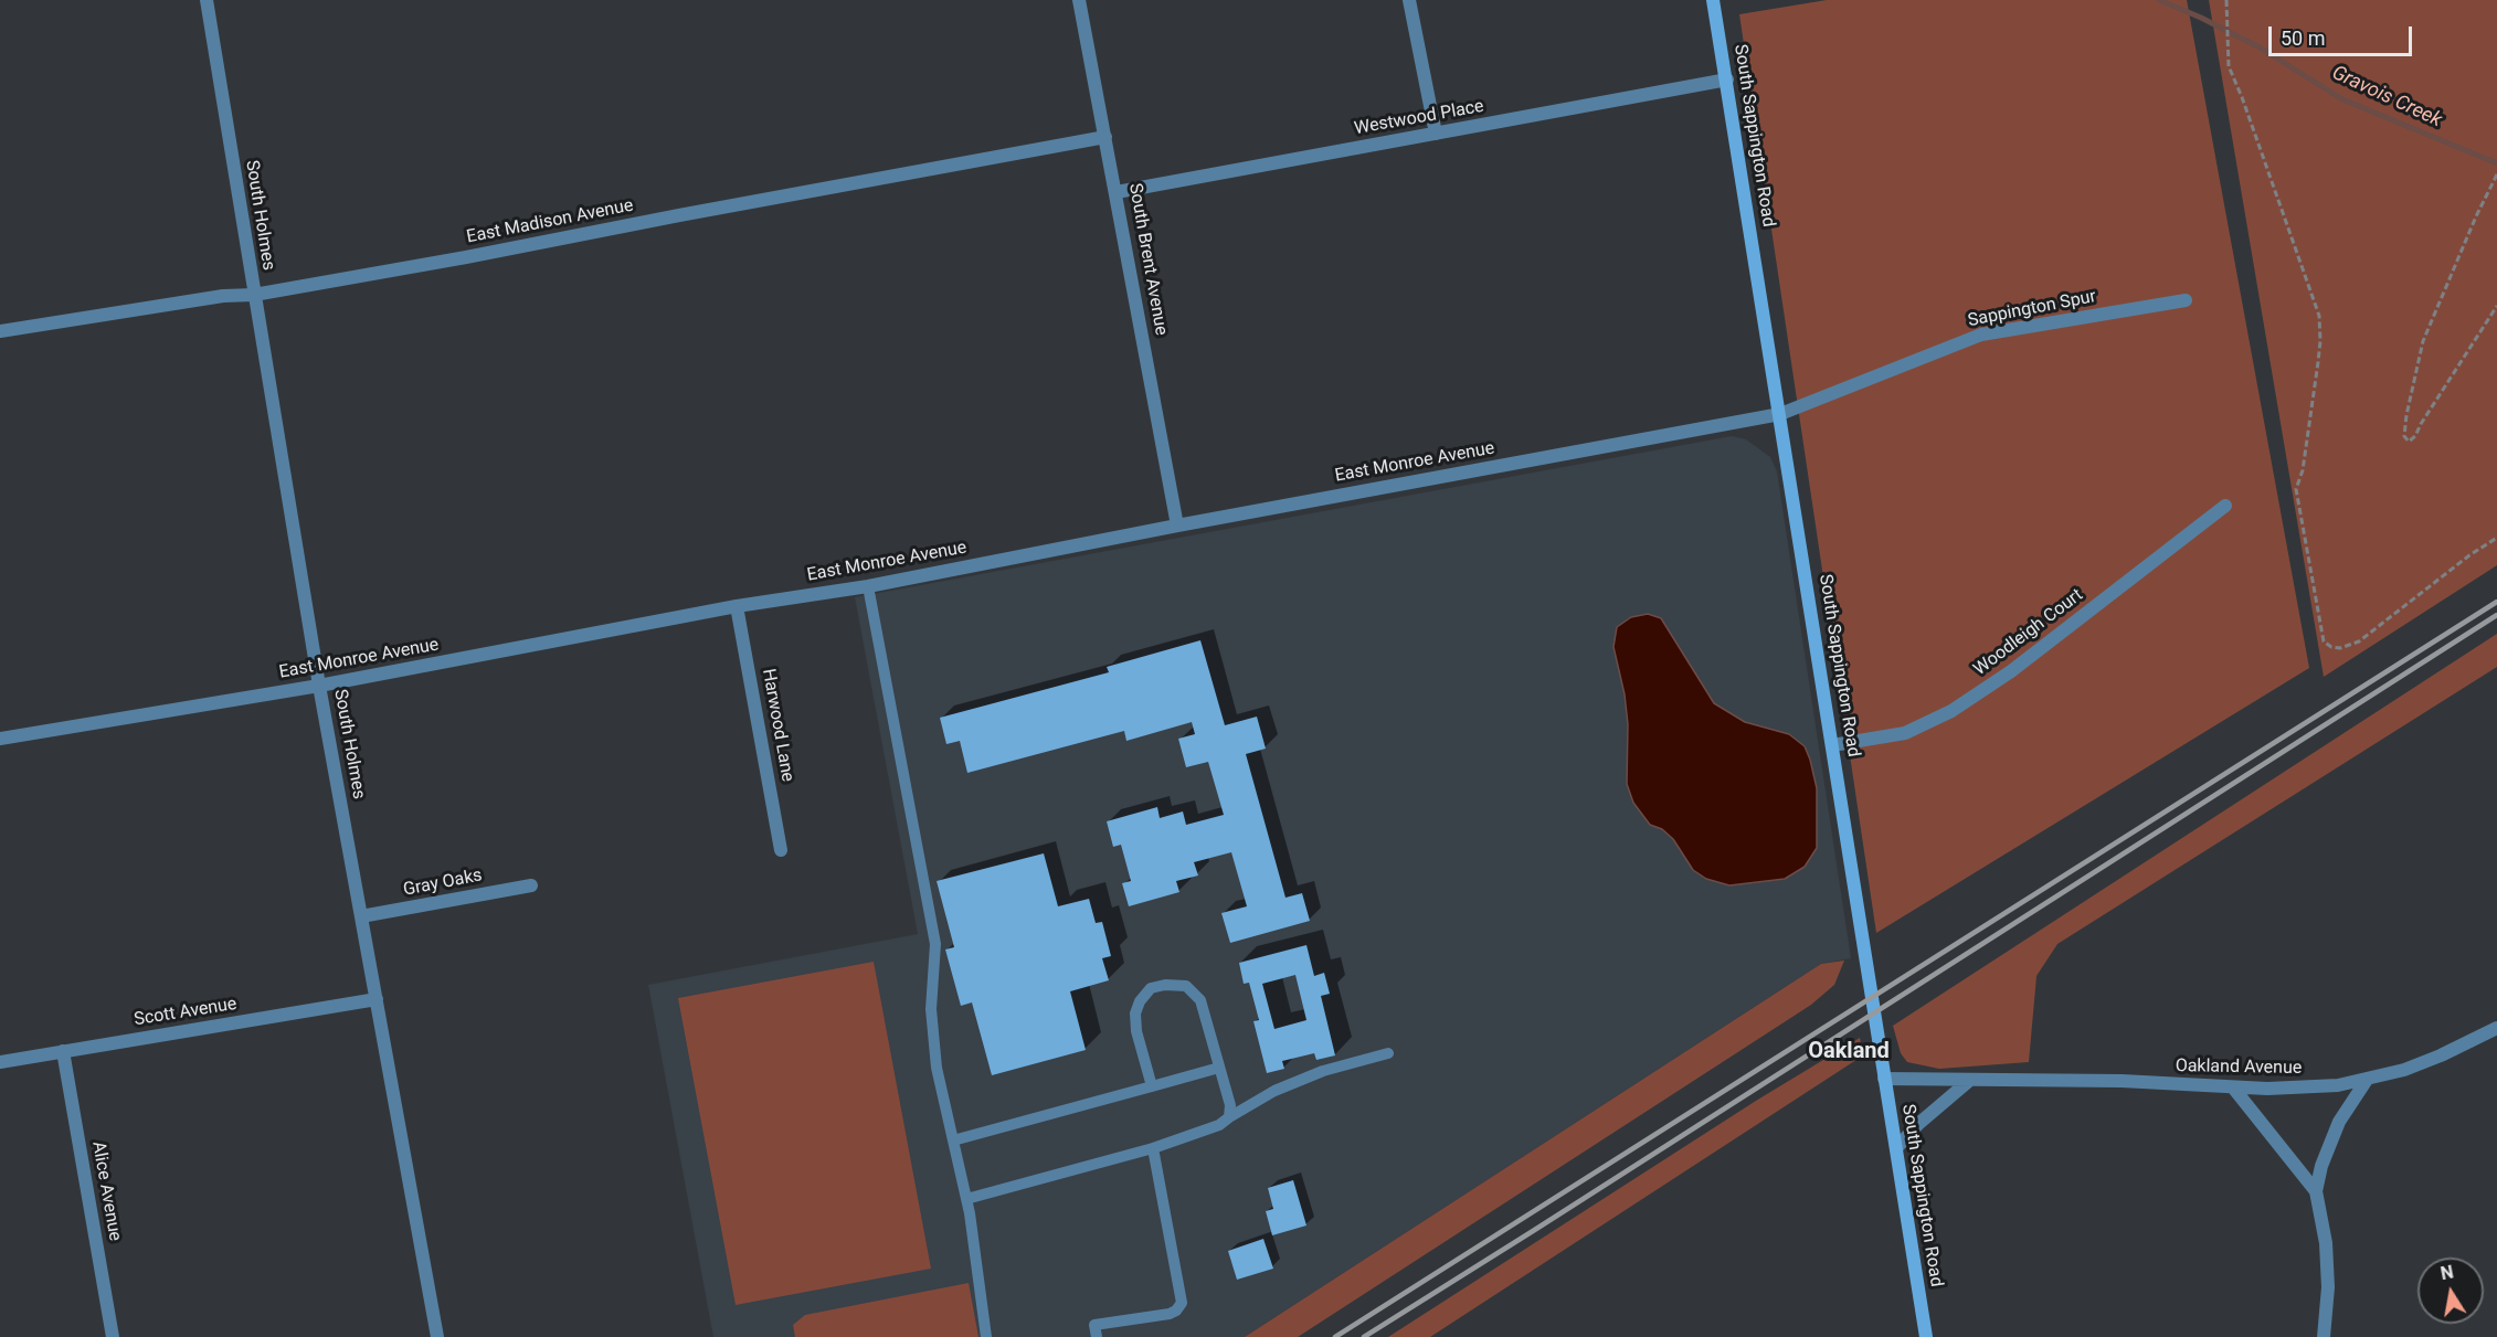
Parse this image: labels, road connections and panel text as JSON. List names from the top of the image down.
{
  "streets": {
    "street": [
      "Westwood Place",
      "South Sappington Road",
      "South Holmes",
      "East Madison Avenue",
      "South Brent Avenue",
      "Sappington Spur",
      "East Monroe Avenue",
      "Woodleigh Court",
      "Harwood Lane",
      "Gray Oaks",
      "Scott Avenue",
      "Oakland Avenue",
      "Alice Avenue"
    ]
  },
  "crossings": [
    ["Westwood Place", "South Sappington Road"],
    ["Westwood Place", "South Brent Avenue"],
    ["South Sappington Road", "Sappington Spur"],
    ["South Sappington Road", "East Monroe Avenue"],
    ["South Sappington Road", "Woodleigh Court"],
    ["South Sappington Road", "Oakland Avenue"],
    ["South Holmes", "East Madison Avenue"],
    ["South Holmes", "East Monroe Avenue"],
    ["South Holmes", "Gray Oaks"],
    ["South Holmes", "Scott Avenue"],
    ["East Madison Avenue", "South Brent Avenue"],
    ["South Brent Avenue", "East Monroe Avenue"],
    ["Sappington Spur", "East Monroe Avenue"],
    ["East Monroe Avenue", "Harwood Lane"],
    ["Scott Avenue", "Alice Avenue"]
  ],
  "districts": ["Oakland"],
  "water": ["Gravois Creek"],
  "scale_bar": "50 m",
  "north": "top"
}
